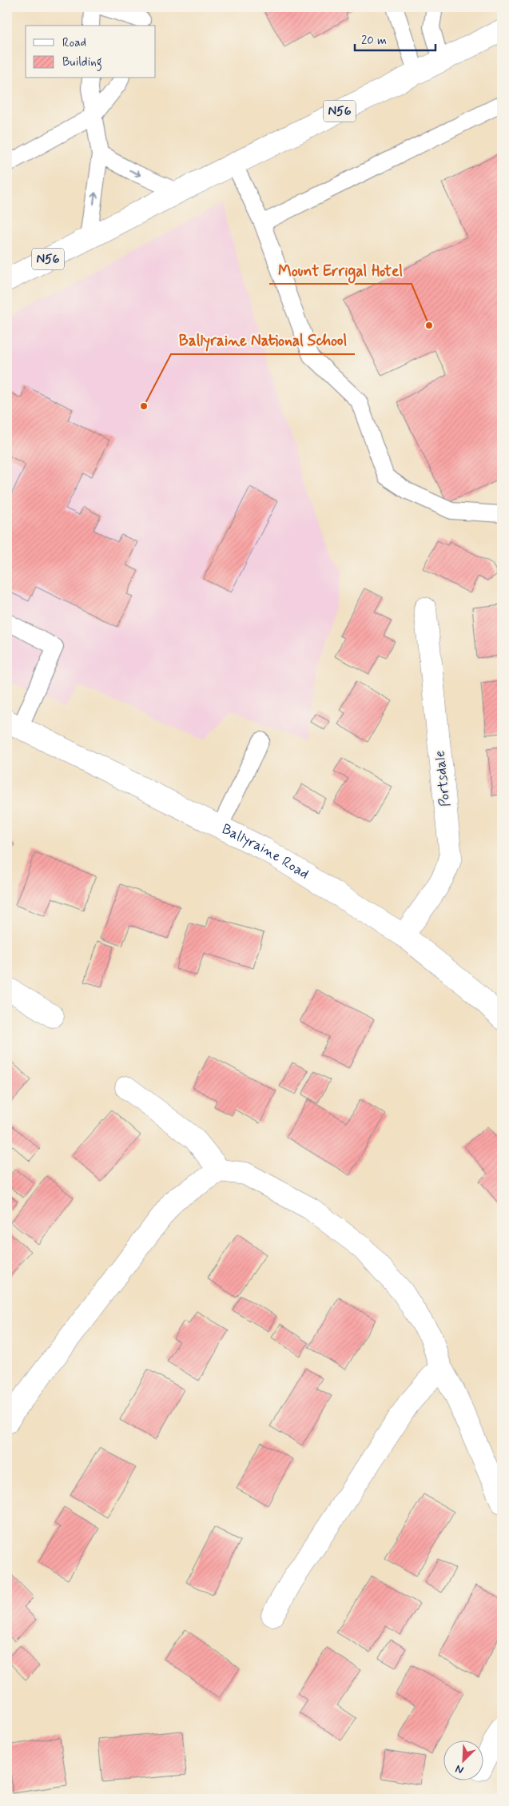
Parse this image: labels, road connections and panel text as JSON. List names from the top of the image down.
{
  "streets": {
    "street": ["N56", "Portsdale", "Ballyraine Road"]
  },
  "crossings": [
    ["Portsdale", "Ballyraine Road"]
  ],
  "places": ["Mount Errigal Hotel", "Ballyraine National School"],
  "legend": ["Road", "Building"],
  "scale_bar": "20 m",
  "north": "bottom left"
}
